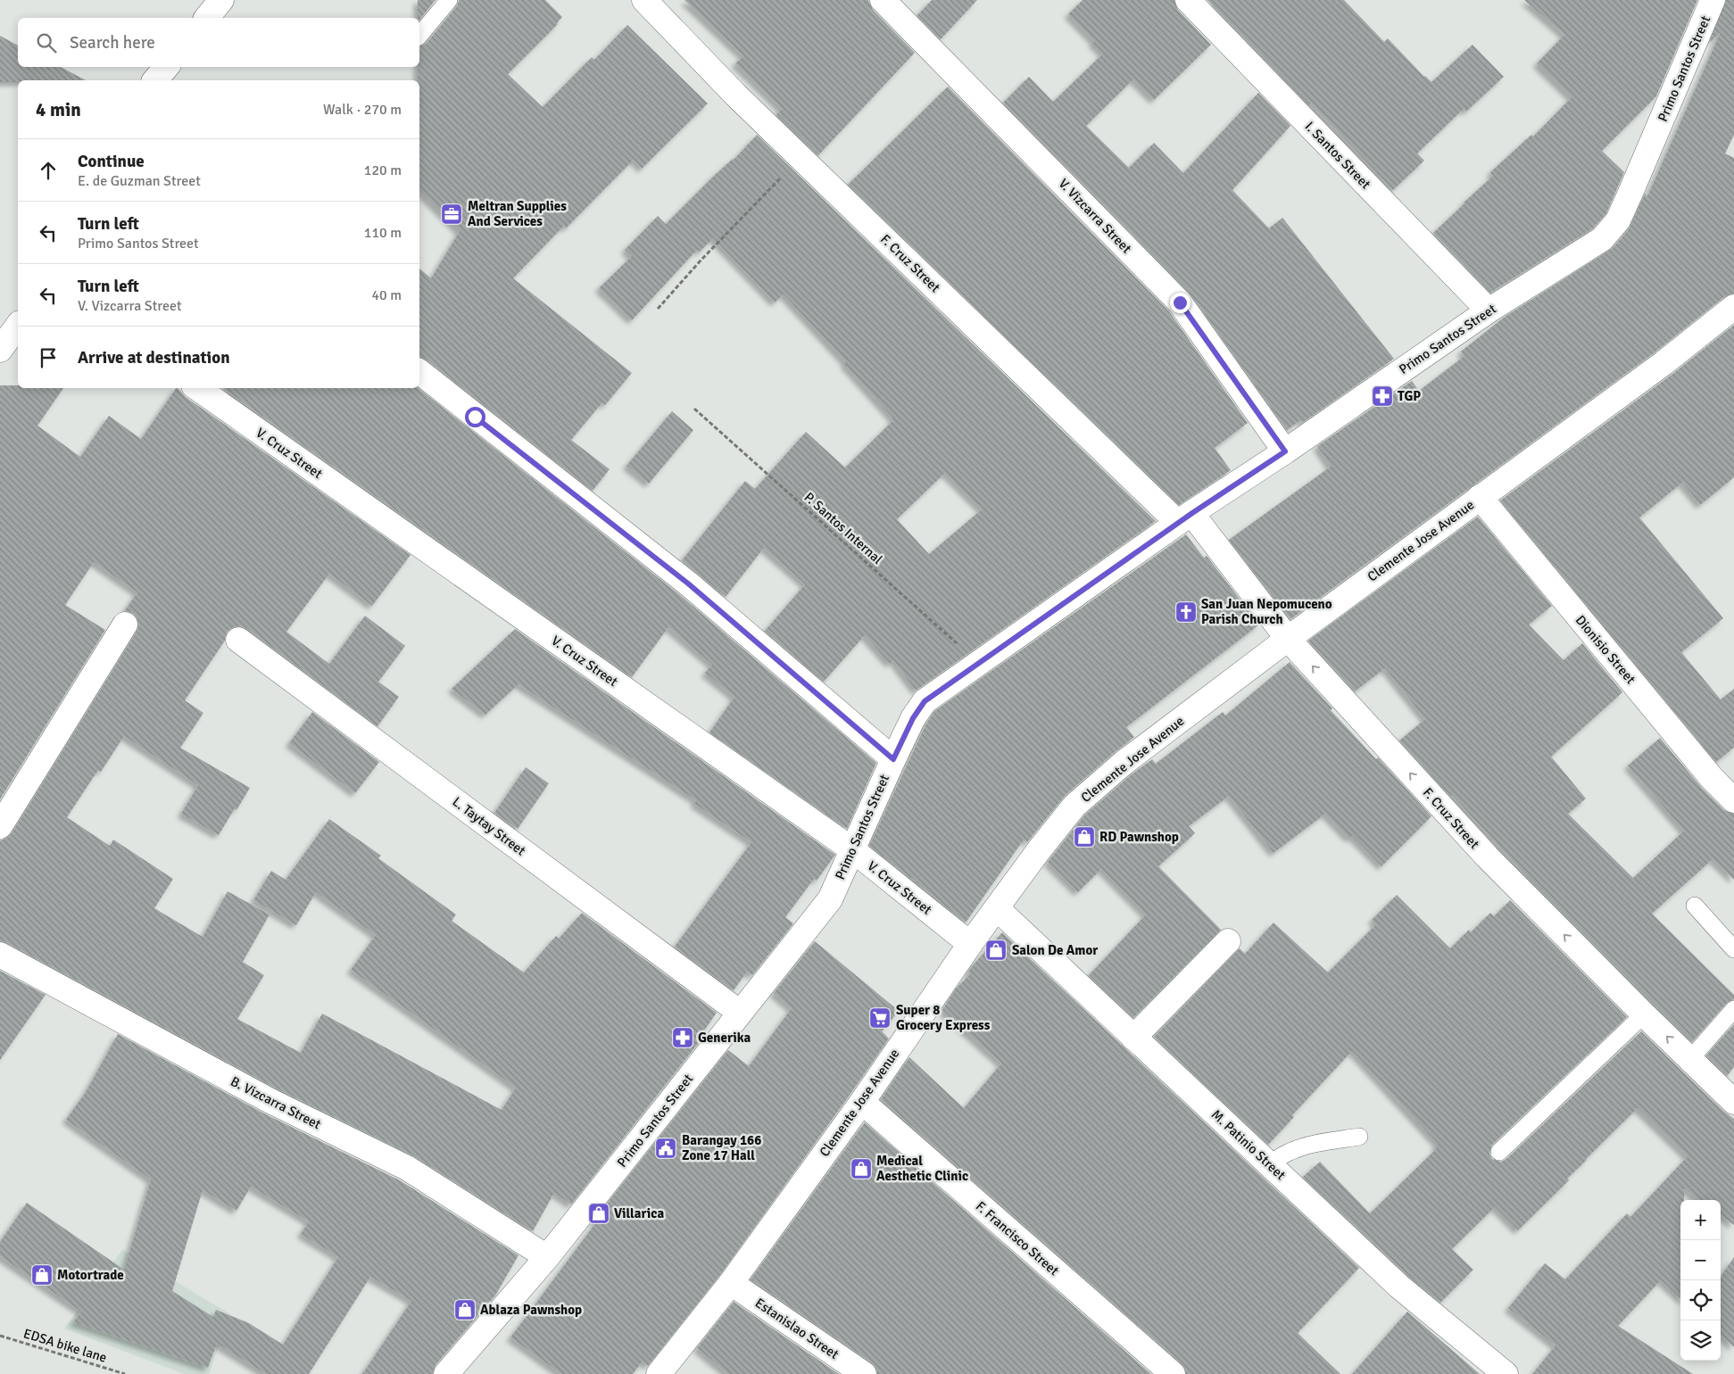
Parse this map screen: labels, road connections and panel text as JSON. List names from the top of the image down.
{
  "streets": {
    "street": [
      "Primo Santos Street",
      "I. Santos Street",
      "V. Vizcarra Street",
      "F. Cruz Street",
      "V. Cruz Street",
      "Clemente Jose Avenue",
      "Dionisio Street",
      "L. Taytay Street",
      "B. Vizcarra Street",
      "M. Patinio Street",
      "F. Francisco Street",
      "Estanislao Street"
    ],
    "path": ["P. Santos Internal", "EDSA bike lane"]
  },
  "crossings": [
    ["Primo Santos Street", "I. Santos Street"],
    ["Primo Santos Street", "V. Vizcarra Street"],
    ["Primo Santos Street", "F. Cruz Street"],
    ["Primo Santos Street", "V. Cruz Street"],
    ["Primo Santos Street", "P. Santos Internal"],
    ["Primo Santos Street", "L. Taytay Street"],
    ["Primo Santos Street", "B. Vizcarra Street"],
    ["F. Cruz Street", "Clemente Jose Avenue"],
    ["V. Cruz Street", "Clemente Jose Avenue"],
    ["Clemente Jose Avenue", "Dionisio Street"],
    ["Clemente Jose Avenue", "M. Patinio Street"],
    ["Clemente Jose Avenue", "F. Francisco Street"],
    ["Clemente Jose Avenue", "Estanislao Street"]
  ],
  "one_way": ["F. Cruz Street"],
  "places": {
    "office": ["Meltran Supplies And Services"],
    "pharmacy": ["TGP", "Generika"],
    "church": ["San Juan Nepomuceno Parish Church"],
    "shop": [
      "RD Pawnshop",
      "Salon De Amor",
      "Medical Aesthetic Clinic",
      "Villarica",
      "Motortrade",
      "Ablaza Pawnshop"
    ],
    "supermarket": ["Super 8 Grocery Express"],
    "public building": ["Barangay 166 Zone 17 Hall"]
  },
  "page": {
    "search": "Search here",
    "heading": ["4 min", "Walk · 270 m"],
    "list": [
      ["Continue", "E. de Guzman Street", "120 m"],
      ["Turn left", "Primo Santos Street", "110 m"],
      ["Turn left", "V. Vizcarra Street", "40 m"],
      "Arrive at destination"
    ],
    "map_buttons": ["+", "−"]
  }
}
